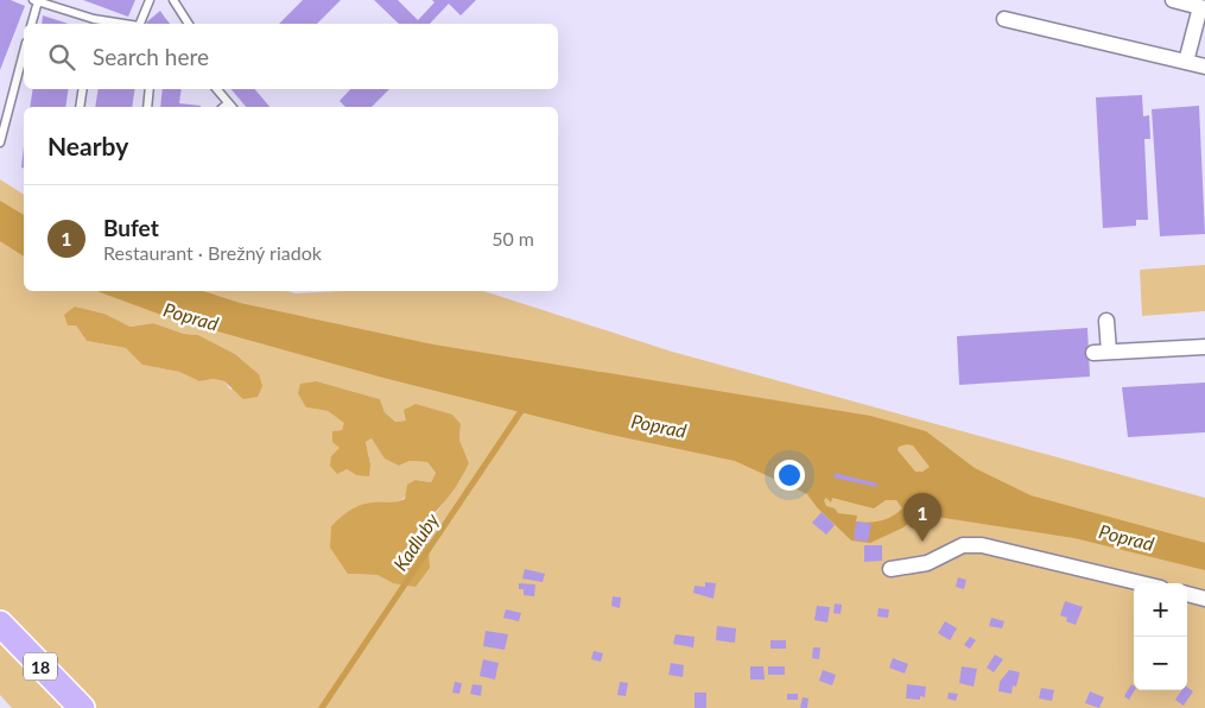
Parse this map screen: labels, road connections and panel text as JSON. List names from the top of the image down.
{
  "streets": {
    "main road": ["18"]
  },
  "water": ["Poprad", "Kadluby"],
  "page": {
    "search": "Search here",
    "heading": "Nearby",
    "list": [
      {
        "mark": "1",
        "name": "Bufet",
        "note": "Restaurant · Brežný riadok",
        "value": "50 m"
      }
    ],
    "pins": "1",
    "map_buttons": ["+", "−"]
  }
}
